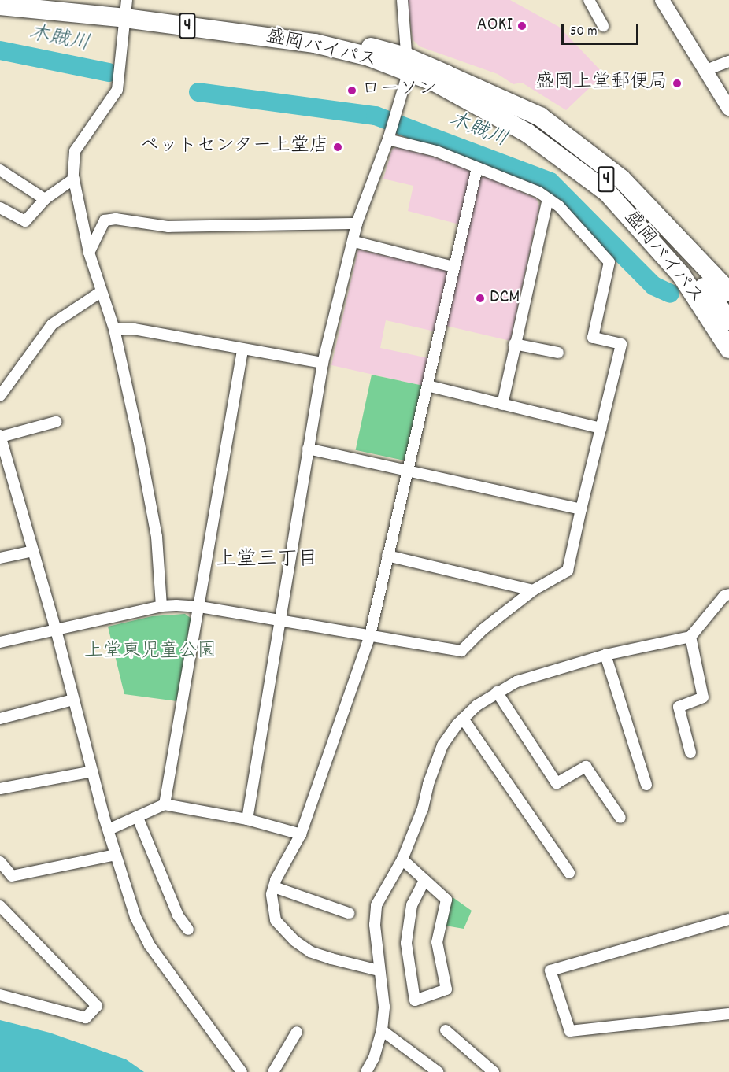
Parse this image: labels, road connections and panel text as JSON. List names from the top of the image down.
{
  "streets": {
    "highway": ["4", "盛岡バイパス"]
  },
  "districts": ["上堂三丁目"],
  "water": ["木賊川"],
  "parks": ["上堂東児童公園"],
  "places": [
    "AOKI",
    "盛岡上堂郵便局",
    "ローソン",
    "ペットセンター上堂店",
    "DCM"
  ],
  "scale_bar": "50 m"
}
